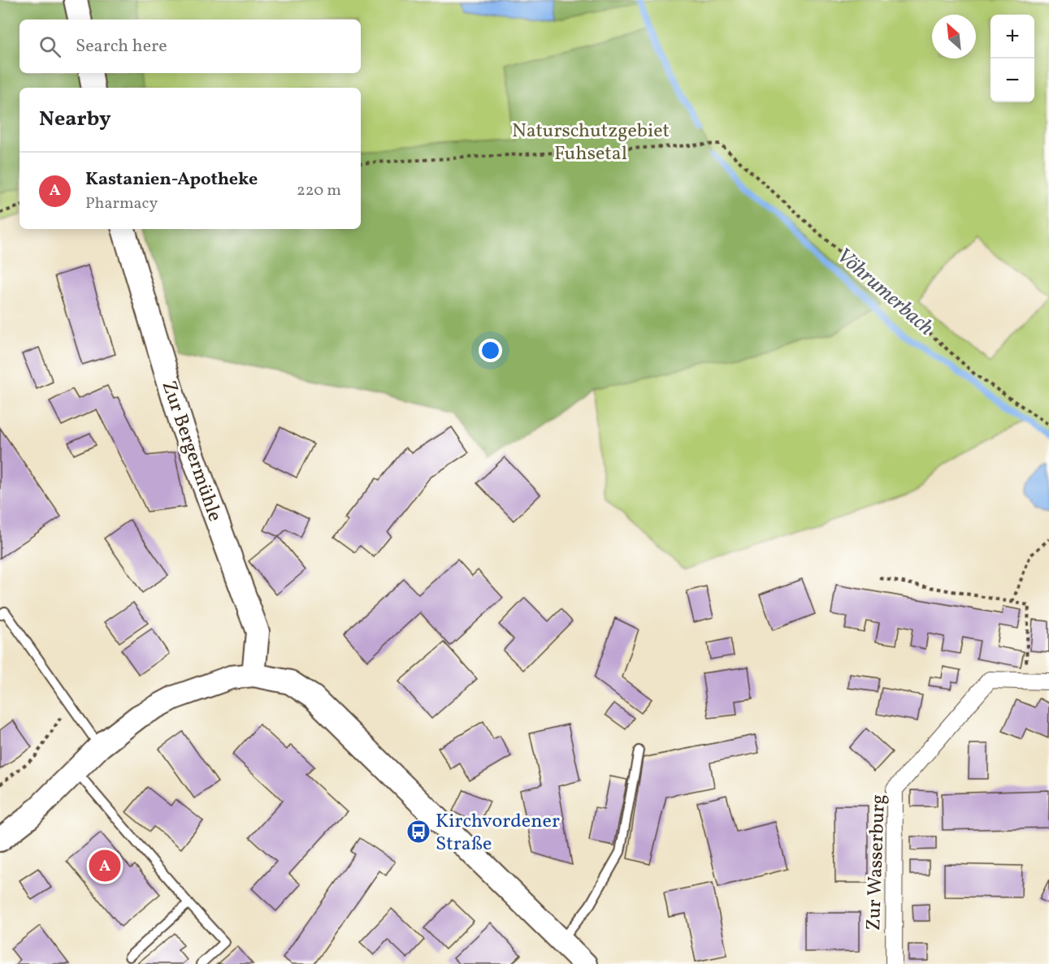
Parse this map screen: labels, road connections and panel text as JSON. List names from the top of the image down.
{
  "streets": {
    "main road": ["Zur Bergermühle"],
    "street": ["Zur Wasserburg"]
  },
  "water": ["Vöhrumerbach"],
  "parks": ["Naturschutzgebiet Fuhsetal"],
  "places": {
    "bus stop": ["Kirchvordener Straße"]
  },
  "north": "top left",
  "page": {
    "map_buttons": ["+", "−"],
    "search": "Search here",
    "heading": "Nearby",
    "list": [
      {
        "mark": "A",
        "name": "Kastanien-Apotheke",
        "note": "Pharmacy",
        "value": "220 m"
      }
    ],
    "pins": "A"
  }
}
